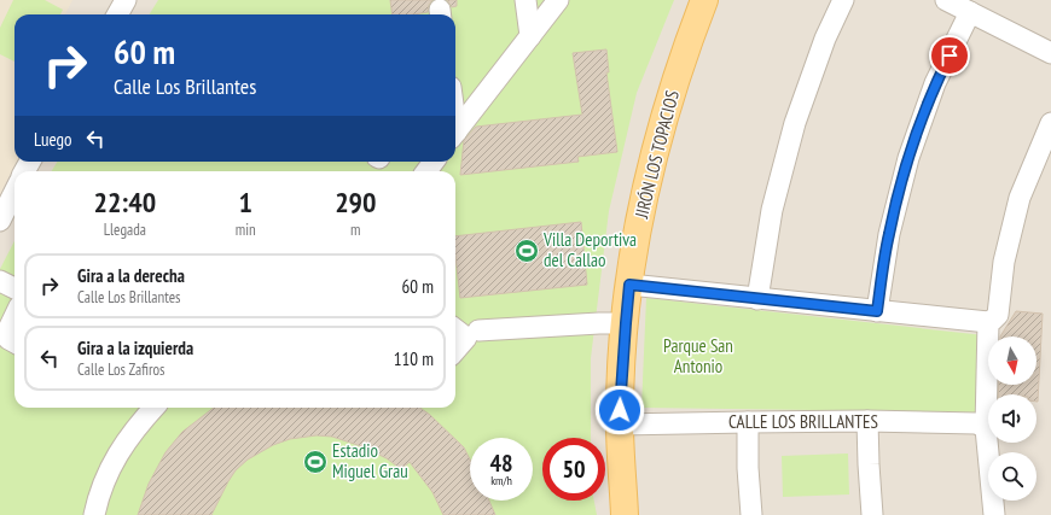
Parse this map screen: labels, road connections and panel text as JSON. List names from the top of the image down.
{
  "streets": {
    "main road": ["JIRÓN LOS TOPACIOS"],
    "street": ["CALLE LOS BRILLANTES"]
  },
  "crossings": [
    ["JIRÓN LOS TOPACIOS", "CALLE LOS BRILLANTES"]
  ],
  "parks": ["Parque San Antonio"],
  "places": {
    "sports": ["Villa Deportiva del Callao", "Estadio Miguel Grau"]
  },
  "north": "bottom",
  "page": {
    "turn": ["60 m", "Calle Los Brillantes"],
    "then": "Luego",
    "eta": [
      "22:40",
      "Llegada",
      "1",
      "min",
      "290",
      "m"
    ],
    "list": [
      {
        "name": "Gira a la derecha",
        "note": "Calle Los Brillantes",
        "value": "60 m"
      },
      {
        "name": "Gira a la izquierda",
        "note": "Calle Los Zafiros",
        "value": "110 m"
      }
    ],
    "speed": "48 km/h",
    "limit": "50"
  }
}
